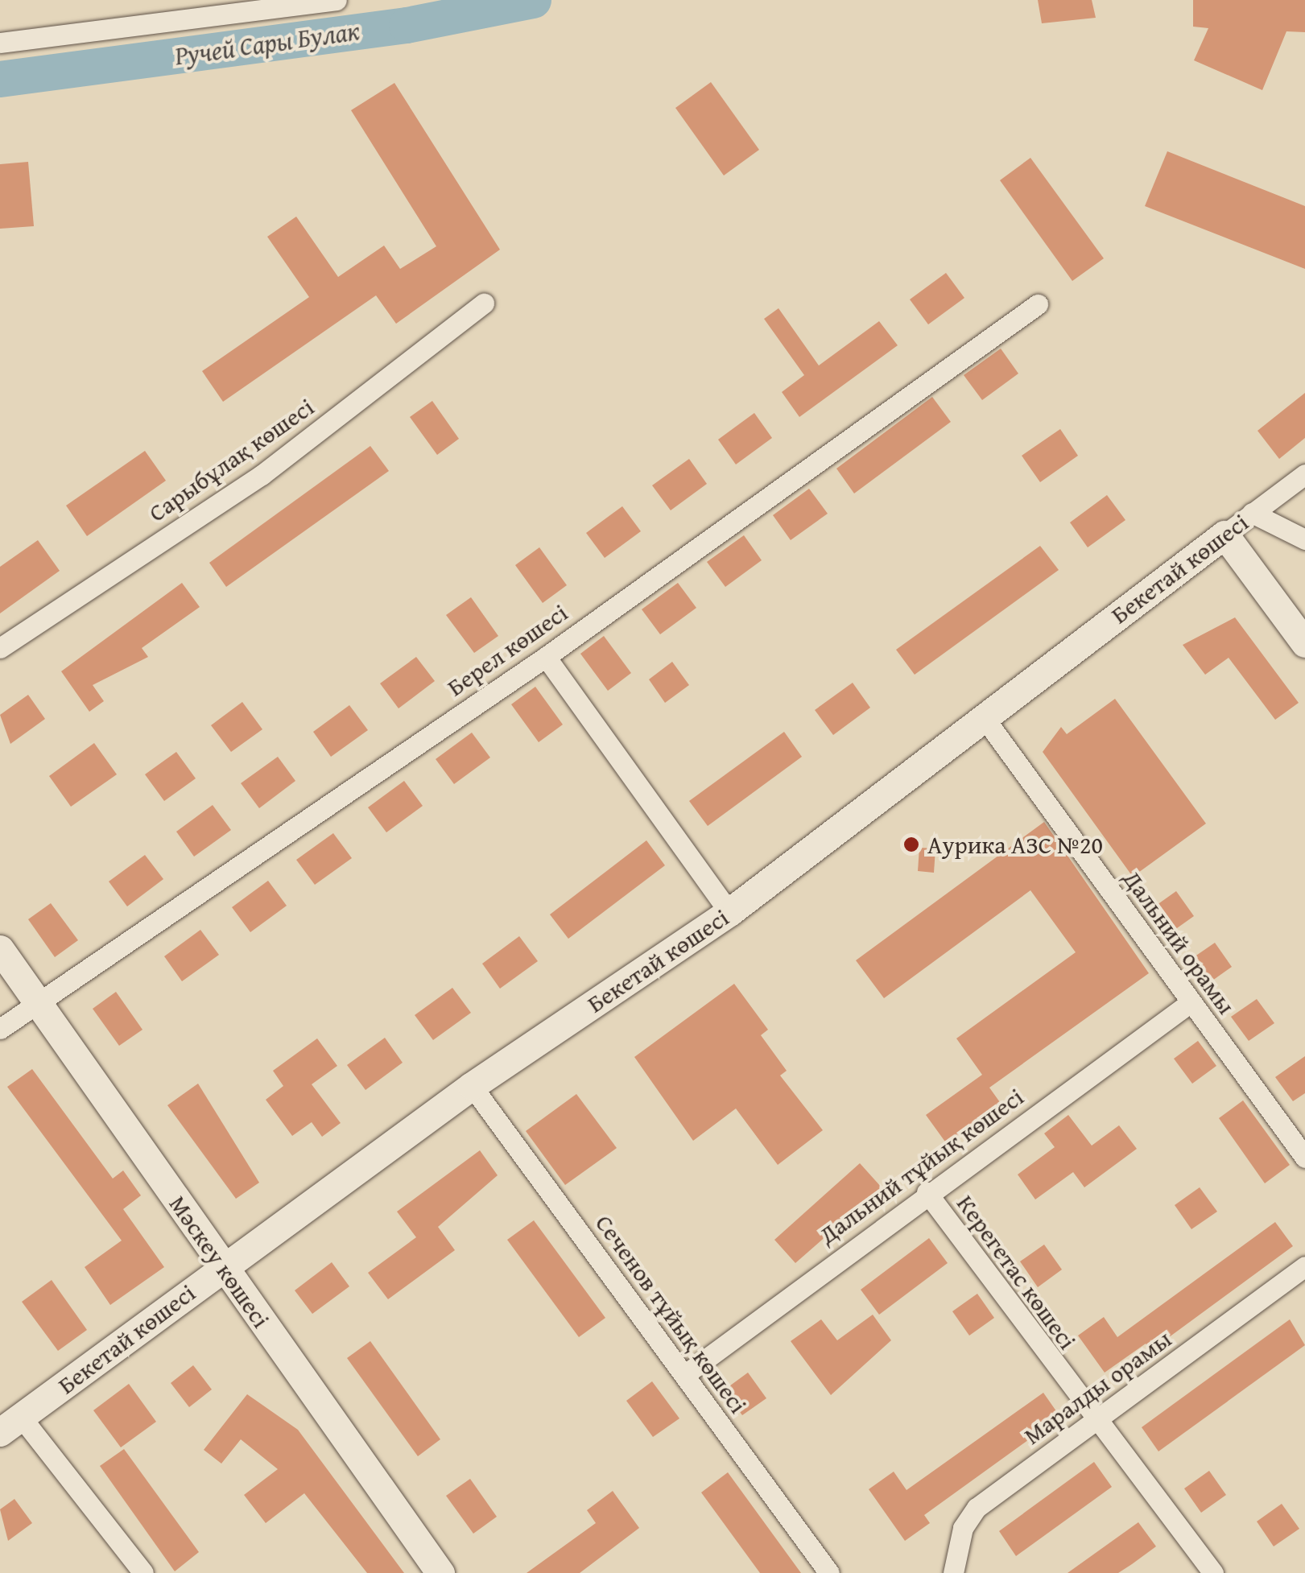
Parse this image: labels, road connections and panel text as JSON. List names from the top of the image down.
{
  "streets": {
    "street": [
      "Сарыбұлақ көшесі",
      "Бекетай көшесі",
      "Берел көшесі",
      "Дальний орамы",
      "Дальний тұйық көшесі",
      "Мәскеу көшесі",
      "Керегетас көшесі",
      "Сеченов тұйық көшесі",
      "Маралды орамы"
    ]
  },
  "crossings": [
    ["Бекетай көшесі", "Дальний орамы"],
    ["Бекетай көшесі", "Мәскеу көшесі"],
    ["Бекетай көшесі", "Сеченов тұйық көшесі"],
    ["Берел көшесі", "Мәскеу көшесі"],
    ["Дальний орамы", "Дальний тұйық көшесі"],
    ["Дальний тұйық көшесі", "Керегетас көшесі"],
    ["Дальний тұйық көшесі", "Сеченов тұйық көшесі"],
    ["Керегетас көшесі", "Маралды орамы"]
  ],
  "water": ["Ручей Сары Булак"],
  "places": ["Аурика АЗС №20"]
}
